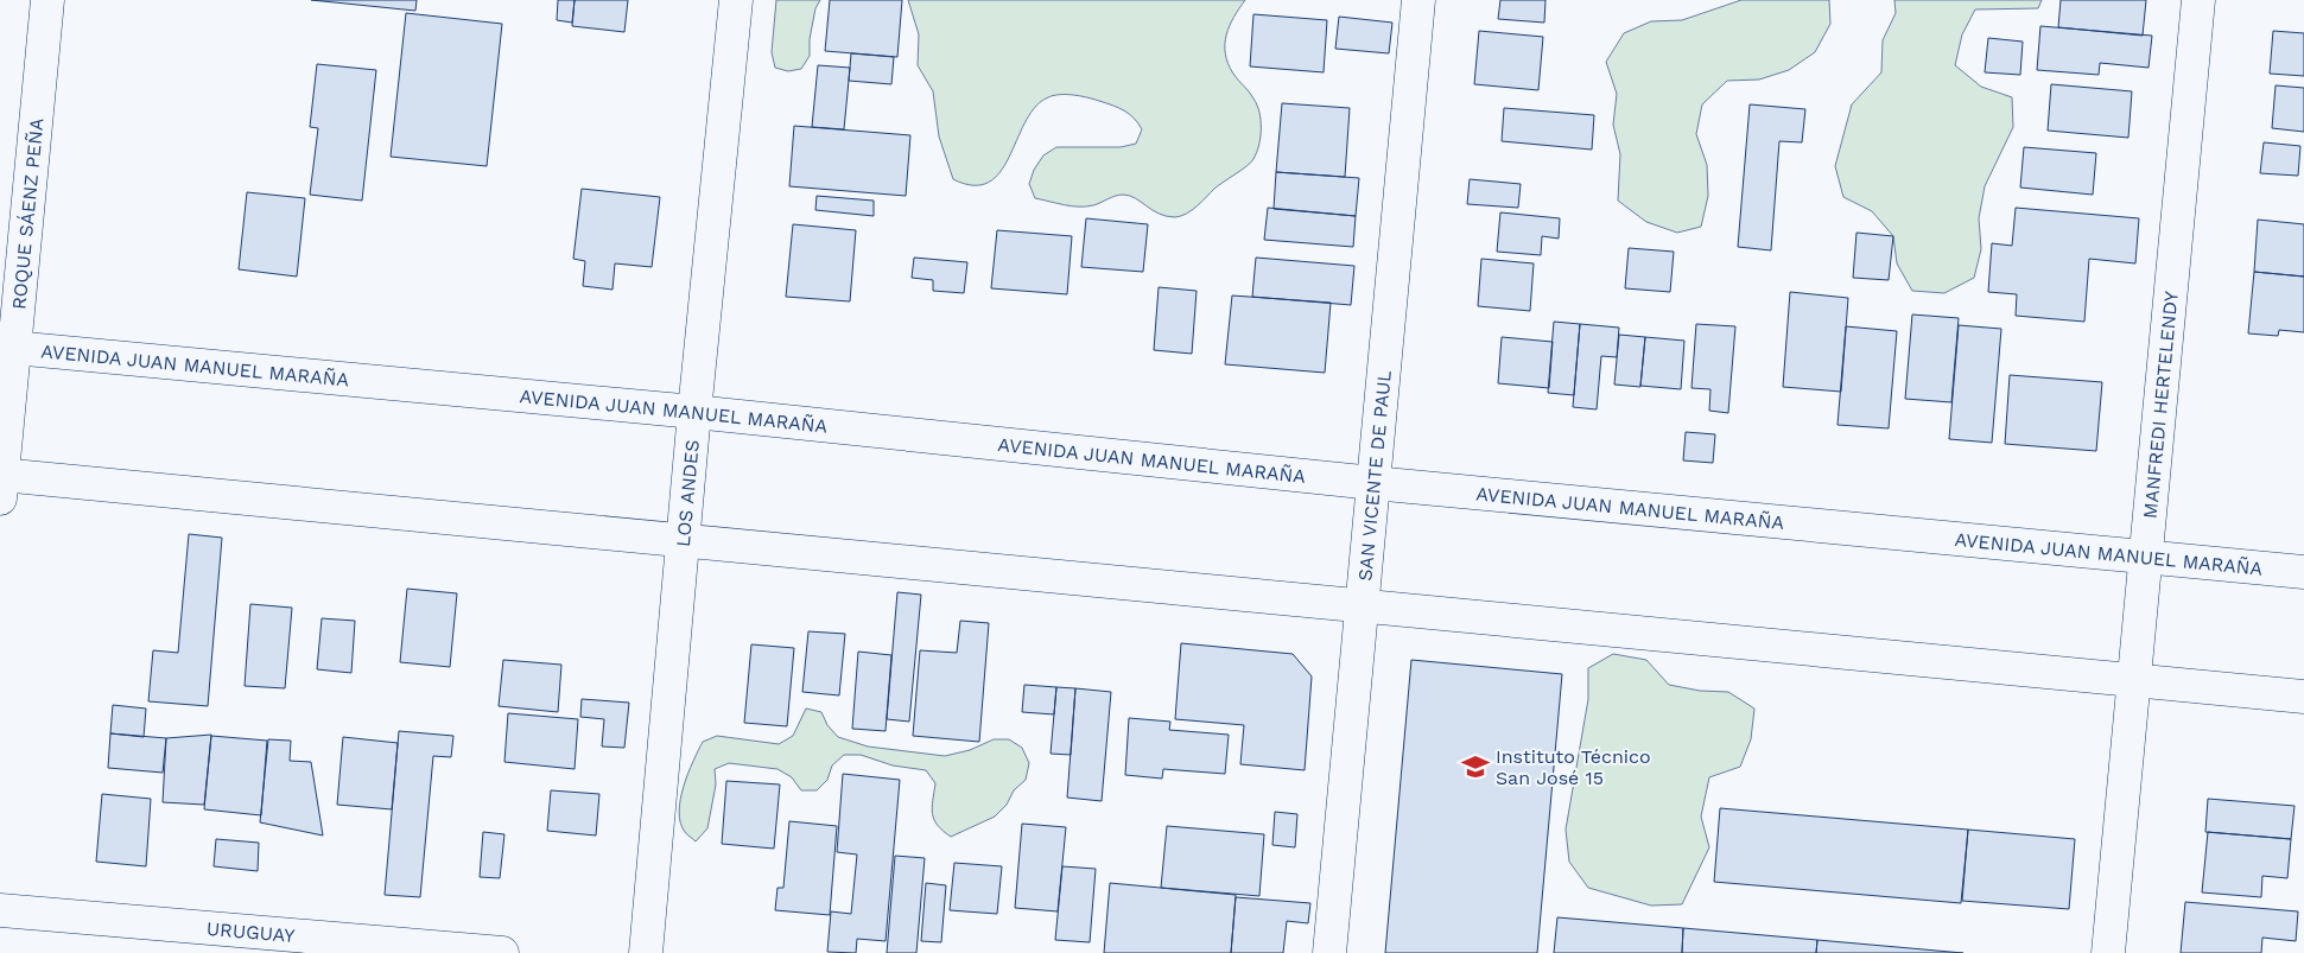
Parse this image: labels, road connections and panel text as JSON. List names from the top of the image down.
{
  "streets": {
    "street": [
      "ROQUE SÁENZ PEÑA",
      "AVENIDA JUAN MANUEL MARAÑA",
      "MANFREDI HERTELENDY",
      "SAN VICENTE DE PAUL",
      "LOS ANDES",
      "URUGUAY"
    ]
  },
  "crossings": [
    ["ROQUE SÁENZ PEÑA", "AVENIDA JUAN MANUEL MARAÑA"],
    ["AVENIDA JUAN MANUEL MARAÑA", "MANFREDI HERTELENDY"],
    ["AVENIDA JUAN MANUEL MARAÑA", "SAN VICENTE DE PAUL"],
    ["AVENIDA JUAN MANUEL MARAÑA", "LOS ANDES"]
  ],
  "places": {
    "school or university": ["Instituto Técnico San José 15"]
  }
}
